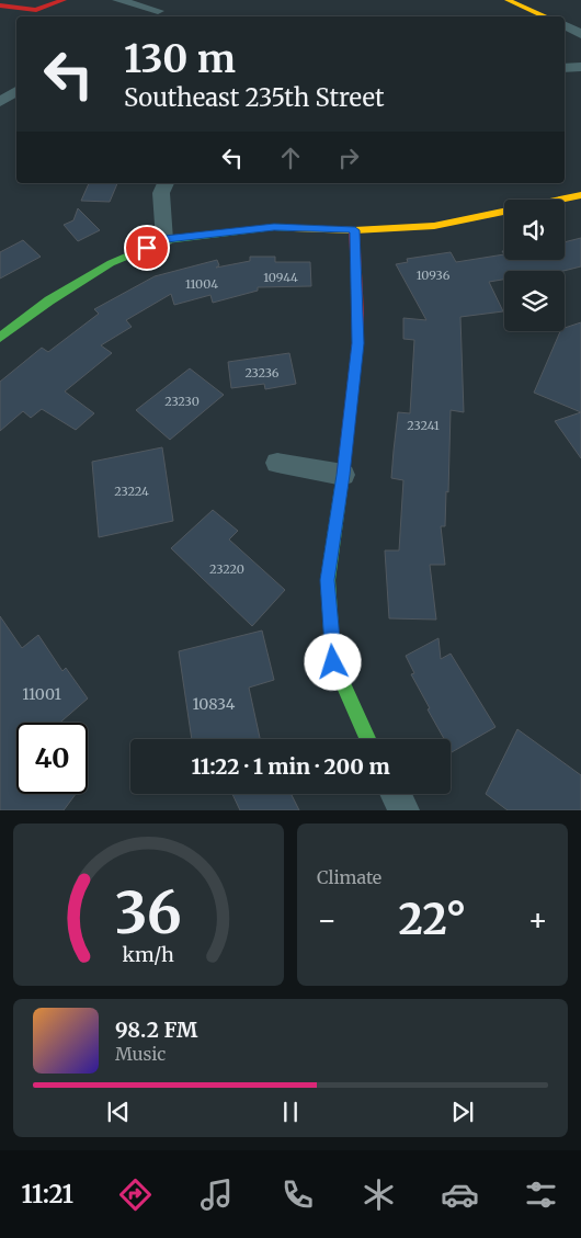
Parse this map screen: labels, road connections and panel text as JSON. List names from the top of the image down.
{
  "house_numbers": [
    "10936",
    "10944",
    "11004",
    "23236",
    "23230",
    "23241",
    "23224",
    "23220",
    "11001",
    "10834"
  ],
  "page": {
    "turn": ["130 m", "Southeast 235th Street"],
    "limit": "40",
    "trip": "11:22 · 1 min · 200 m",
    "tile": "Climate",
    "heat": ["−", "22°", "+"],
    "song": ["98.2 FM", "Music"],
    "tabs": "11:21",
    "gauge": ["36", "km/h"]
  }
}
